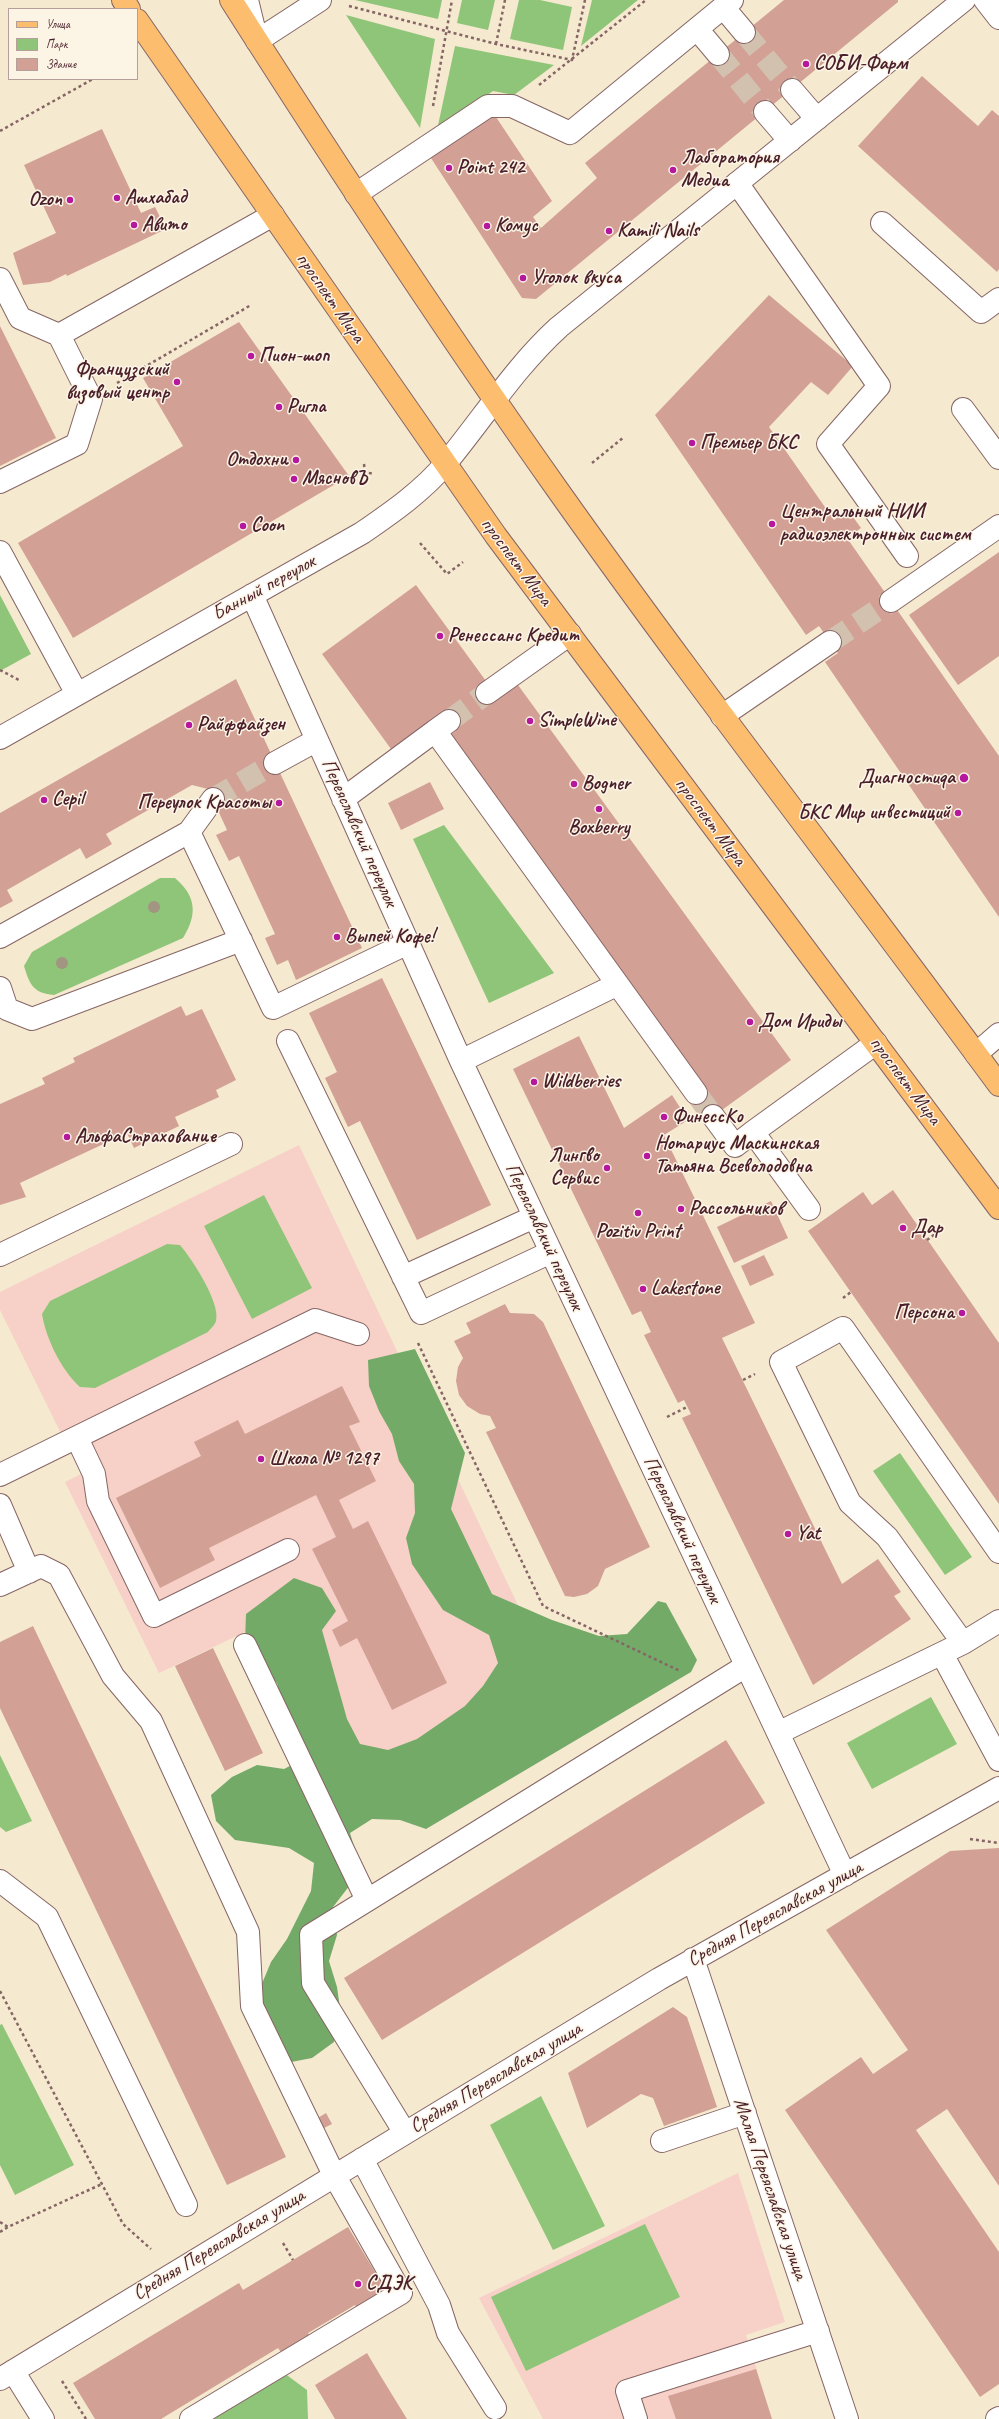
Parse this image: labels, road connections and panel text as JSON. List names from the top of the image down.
{
  "streets": {
    "main road": ["проспект Мира"],
    "street": [
      "Банный переулок",
      "Переяславский переулок",
      "Средняя Переяславская улица",
      "Малая Переяславская улица"
    ]
  },
  "crossings": [
    ["проспект Мира", "Банный переулок"],
    ["Банный переулок", "Переяславский переулок"],
    ["Переяславский переулок", "Средняя Переяславская улица"],
    ["Средняя Переяславская улица", "Малая Переяславская улица"]
  ],
  "places": [
    "СОБИ-Фарм",
    "Point 242",
    "Лаборатория Медиа",
    "Ашхабад",
    "Ozon",
    "Авито",
    "Комус",
    "Kamili Nails",
    "Уголок вкуса",
    "Пион-шоп",
    "Французский визовый центр",
    "Ригла",
    "Премьер БКС",
    "Отдохни",
    "МясновЪ",
    "Центральный НИИ радиоэлектронных систем",
    "Coon",
    "Ренессанс Кредит",
    "SimpleWine",
    "Райффайзен",
    "Диагностиqа",
    "Bogner",
    "Cepil",
    "Переулок Красоты",
    "Boxberry",
    "БКС Мир инвестиций",
    "Выпей Кофе!",
    "Дом Ириды",
    "Wildberries",
    "ФинессКо",
    "АльфаСтрахование",
    "Нотариус Маскинская Татьяна Всеволодовна",
    "Лингво Сервис",
    "Рассольников",
    "Pozitiv Print",
    "Дар",
    "Lakestone",
    "Персона",
    "Школа № 1297",
    "Yat",
    "СДЭК"
  ],
  "legend": ["Улица", "Парк", "Здание"]
}
